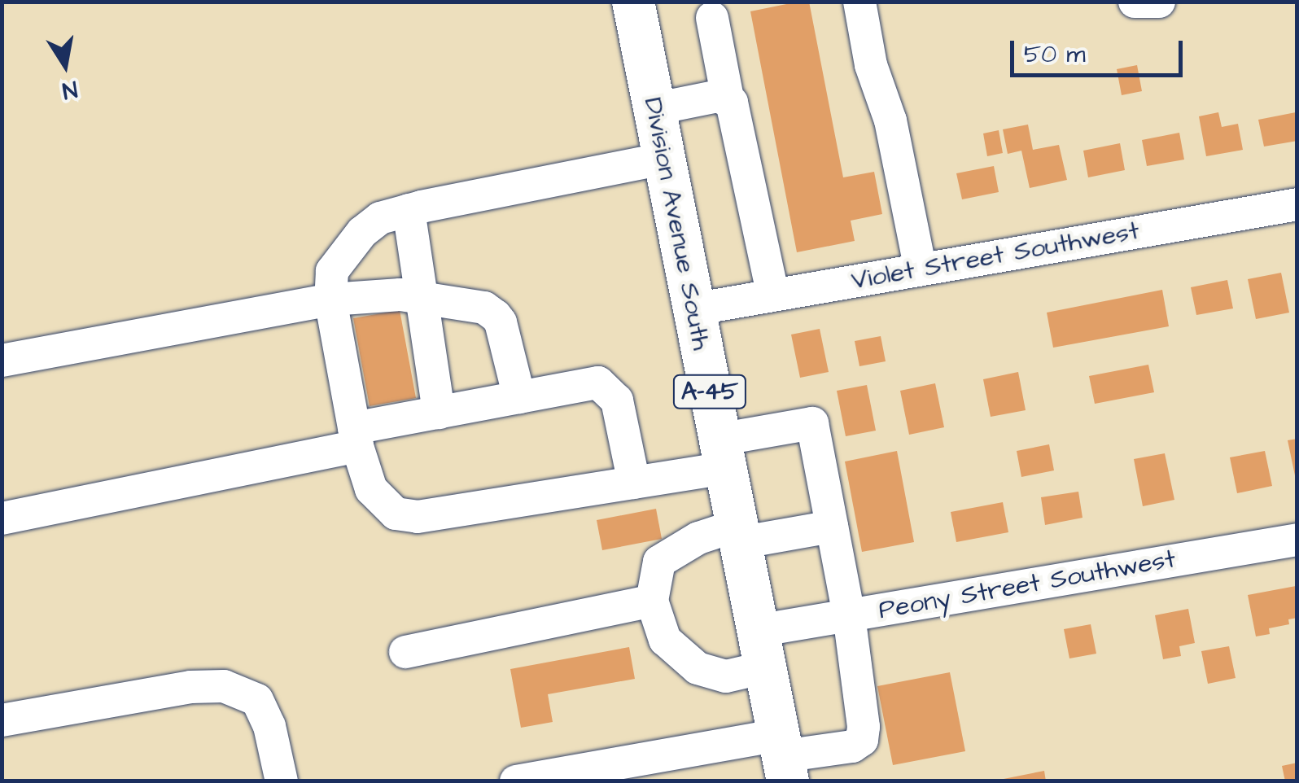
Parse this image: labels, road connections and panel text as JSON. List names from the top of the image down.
{
  "streets": {
    "main road": ["Division Avenue South", "A-45"],
    "street": ["Violet Street Southwest", "Peony Street Southwest"]
  },
  "crossings": [
    ["Division Avenue South", "Violet Street Southwest"],
    ["Division Avenue South", "Peony Street Southwest"]
  ],
  "scale_bar": "50 m",
  "north": "bottom"
}
